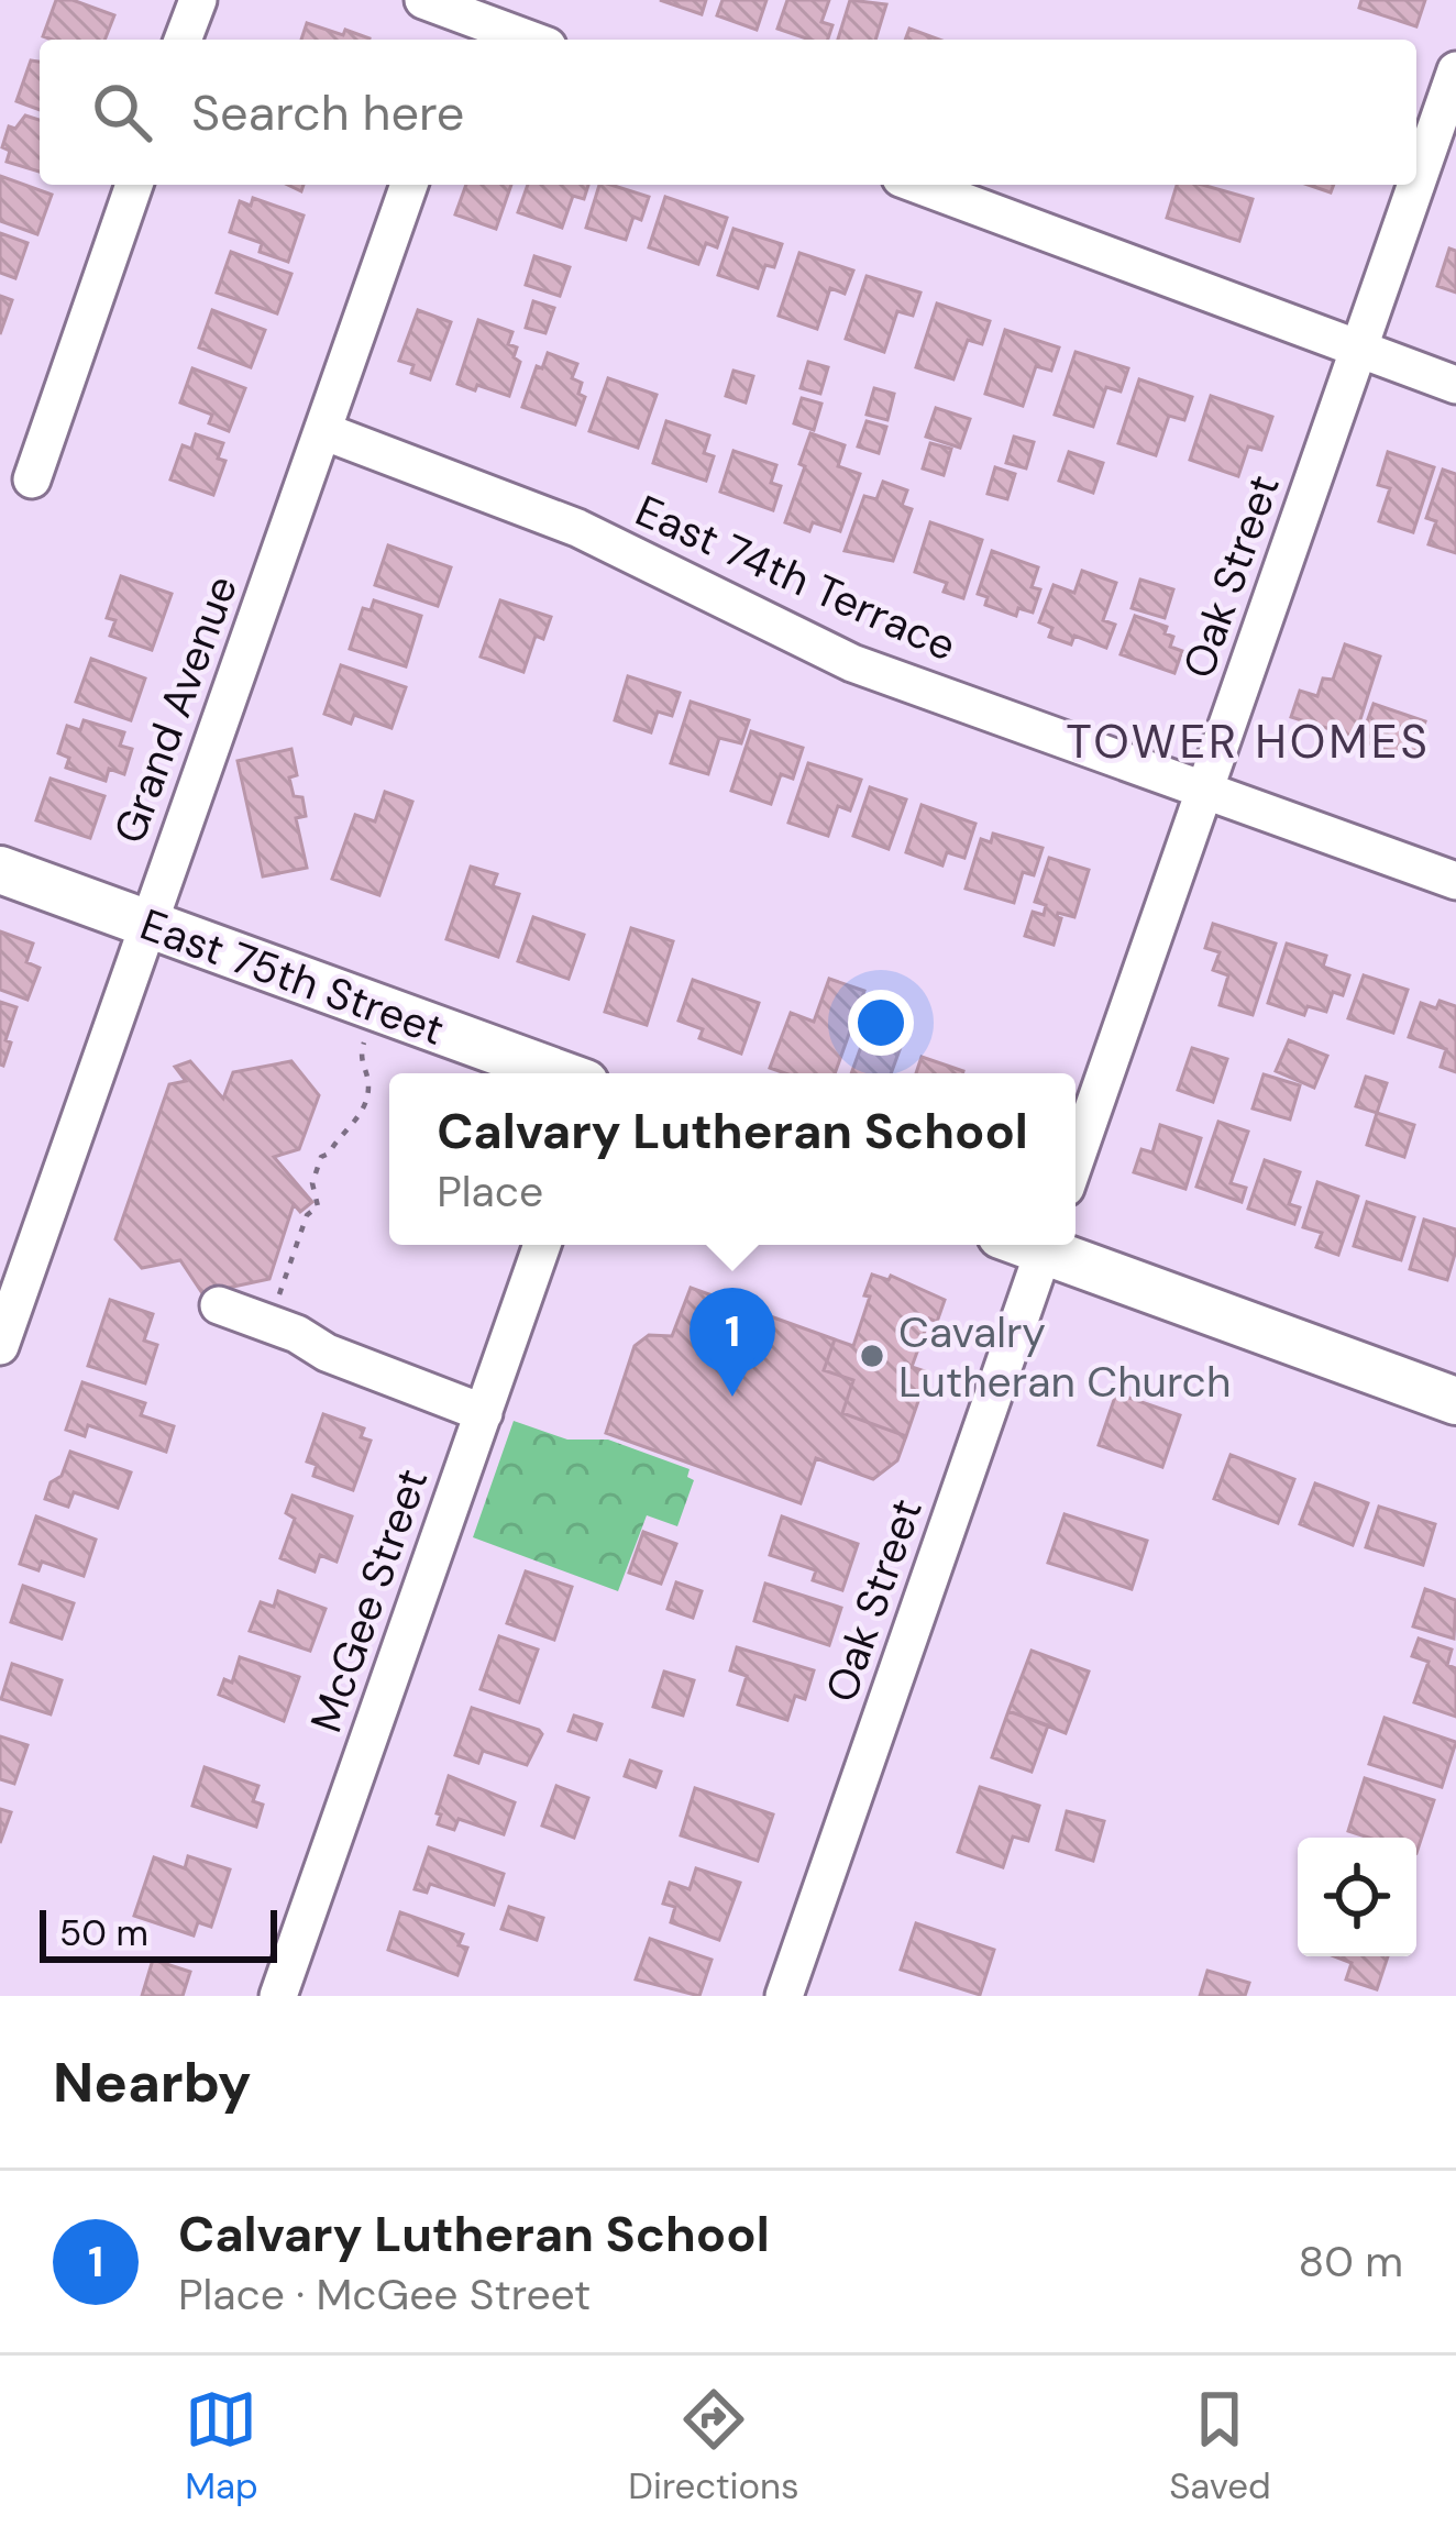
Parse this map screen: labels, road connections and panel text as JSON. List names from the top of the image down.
{
  "streets": {
    "main road": ["East 75th Street"],
    "street": [
      "Oak Street",
      "East 74th Terrace",
      "Grand Avenue",
      "McGee Street"
    ]
  },
  "crossings": [
    ["Oak Street", "East 74th Terrace"],
    ["East 74th Terrace", "Grand Avenue"],
    ["Grand Avenue", "East 75th Street"]
  ],
  "districts": ["TOWER HOMES"],
  "places": ["Cavalry Lutheran Church"],
  "scale_bar": "50 m",
  "page": {
    "search": "Search here",
    "popup": ["Calvary Lutheran School", "Place"],
    "pins": "1",
    "scale": "50 m",
    "heading": "Nearby",
    "list": [
      {
        "mark": "1",
        "name": "Calvary Lutheran School",
        "note": "Place · McGee Street",
        "value": "80 m"
      }
    ],
    "nav": ["Map", "Directions", "Saved"]
  }
}
